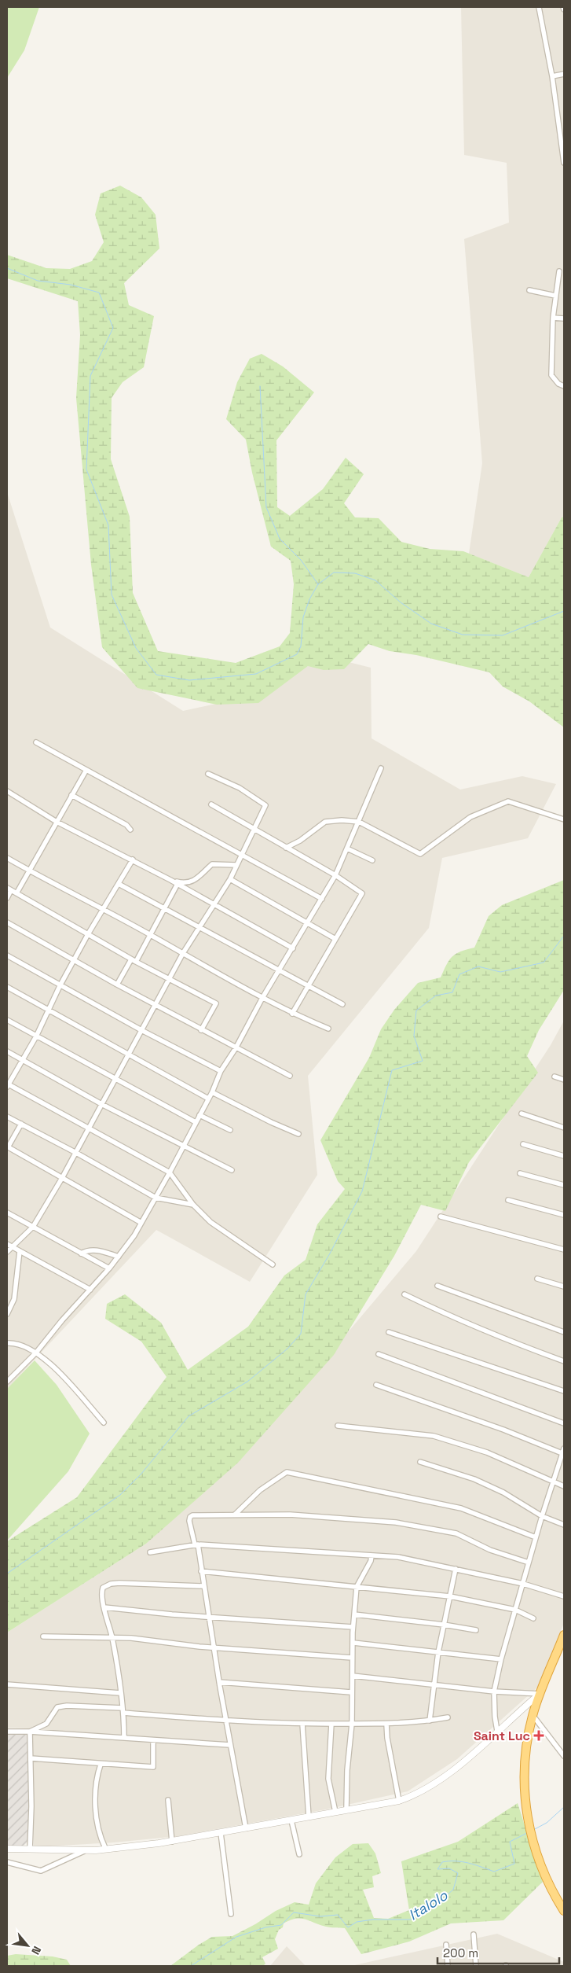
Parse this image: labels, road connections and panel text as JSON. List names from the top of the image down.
{
  "water": ["Italolo"],
  "places": {
    "health": ["Saint Luc"]
  },
  "scale_bar": "200 m",
  "north": "bottom right"
}
